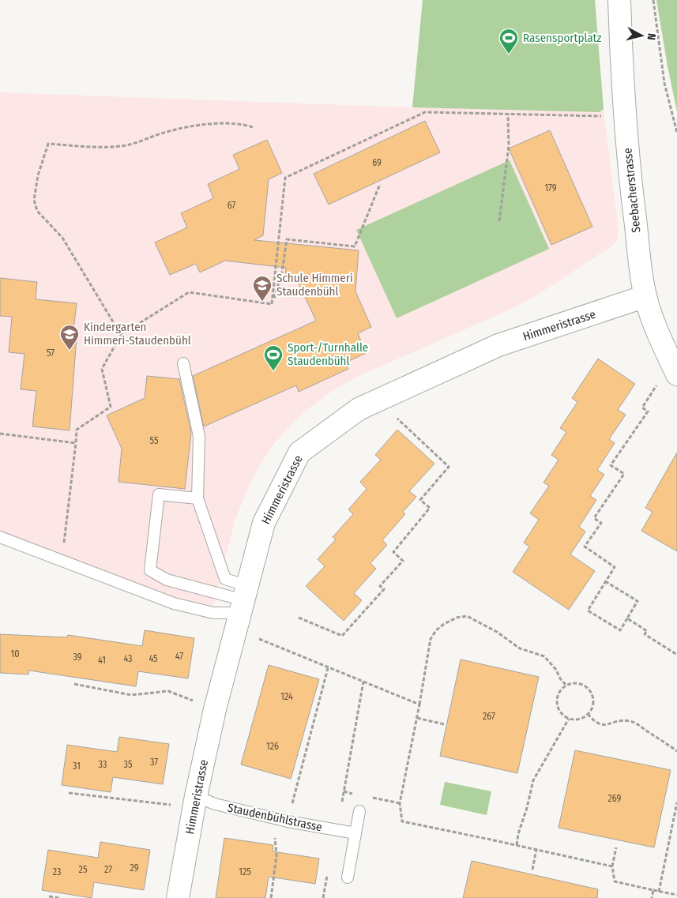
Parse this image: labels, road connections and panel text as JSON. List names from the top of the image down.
{
  "streets": {
    "street": ["Seebacherstrasse", "Himmeristrasse"],
    "lane": ["Staudenbühlstrasse"]
  },
  "crossings": [
    ["Seebacherstrasse", "Himmeristrasse"],
    ["Himmeristrasse", "Staudenbühlstrasse"]
  ],
  "places": {
    "sports": ["Rasensportplatz", "Sport-/Turnhalle Staudenbühl"],
    "school or university": ["Schule Himmeri Staudenbühl", "Kindergarten Himmeri-Staudenbühl"]
  },
  "house_numbers": [
    "69",
    "179",
    "67",
    "57",
    "55",
    "10",
    "47",
    "39",
    "43",
    "45",
    "41",
    "124",
    "267",
    "126",
    "37",
    "33",
    "35",
    "31",
    "269",
    "29",
    "25",
    "27",
    "23",
    "125"
  ],
  "north": "right"
}
